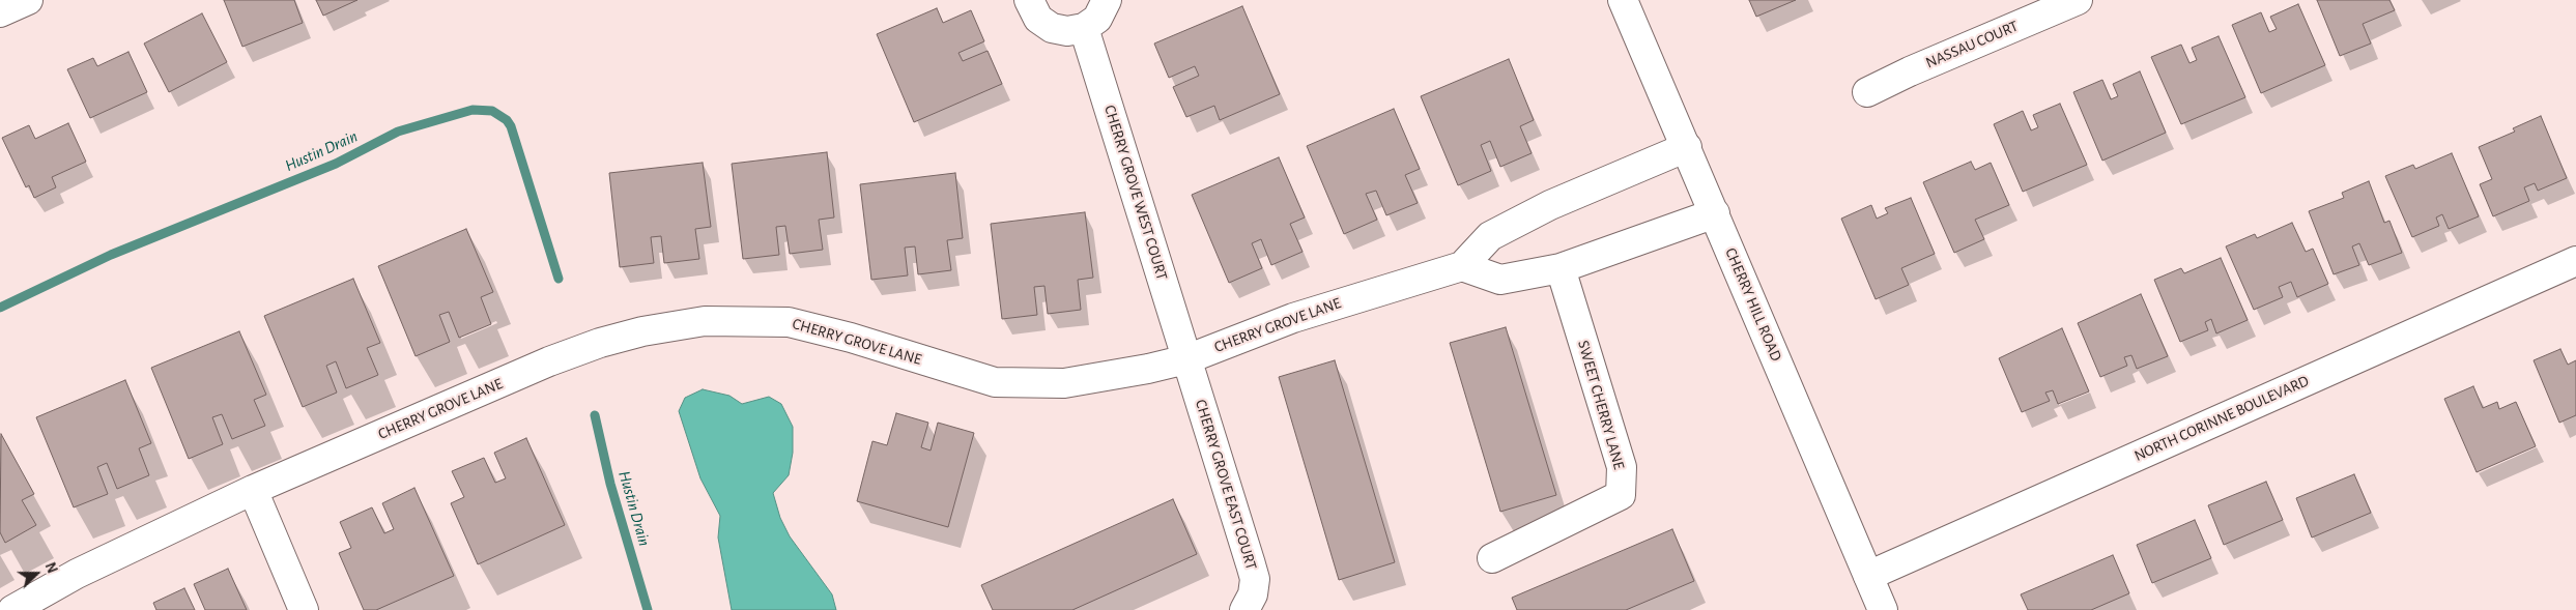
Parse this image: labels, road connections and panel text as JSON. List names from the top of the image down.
{
  "streets": {
    "street": [
      "NASSAU COURT",
      "CHERRY GROVE WEST COURT",
      "CHERRY HILL ROAD",
      "CHERRY GROVE LANE",
      "SWEET CHERRY LANE",
      "NORTH CORINNE BOULEVARD",
      "CHERRY GROVE EAST COURT"
    ]
  },
  "crossings": [
    ["CHERRY GROVE WEST COURT", "CHERRY GROVE LANE"],
    ["CHERRY GROVE WEST COURT", "CHERRY GROVE EAST COURT"],
    ["CHERRY HILL ROAD", "CHERRY GROVE LANE"],
    ["CHERRY HILL ROAD", "NORTH CORINNE BOULEVARD"],
    ["CHERRY GROVE LANE", "CHERRY GROVE EAST COURT"]
  ],
  "water": ["Hustin Drain"],
  "north": "right"
}
